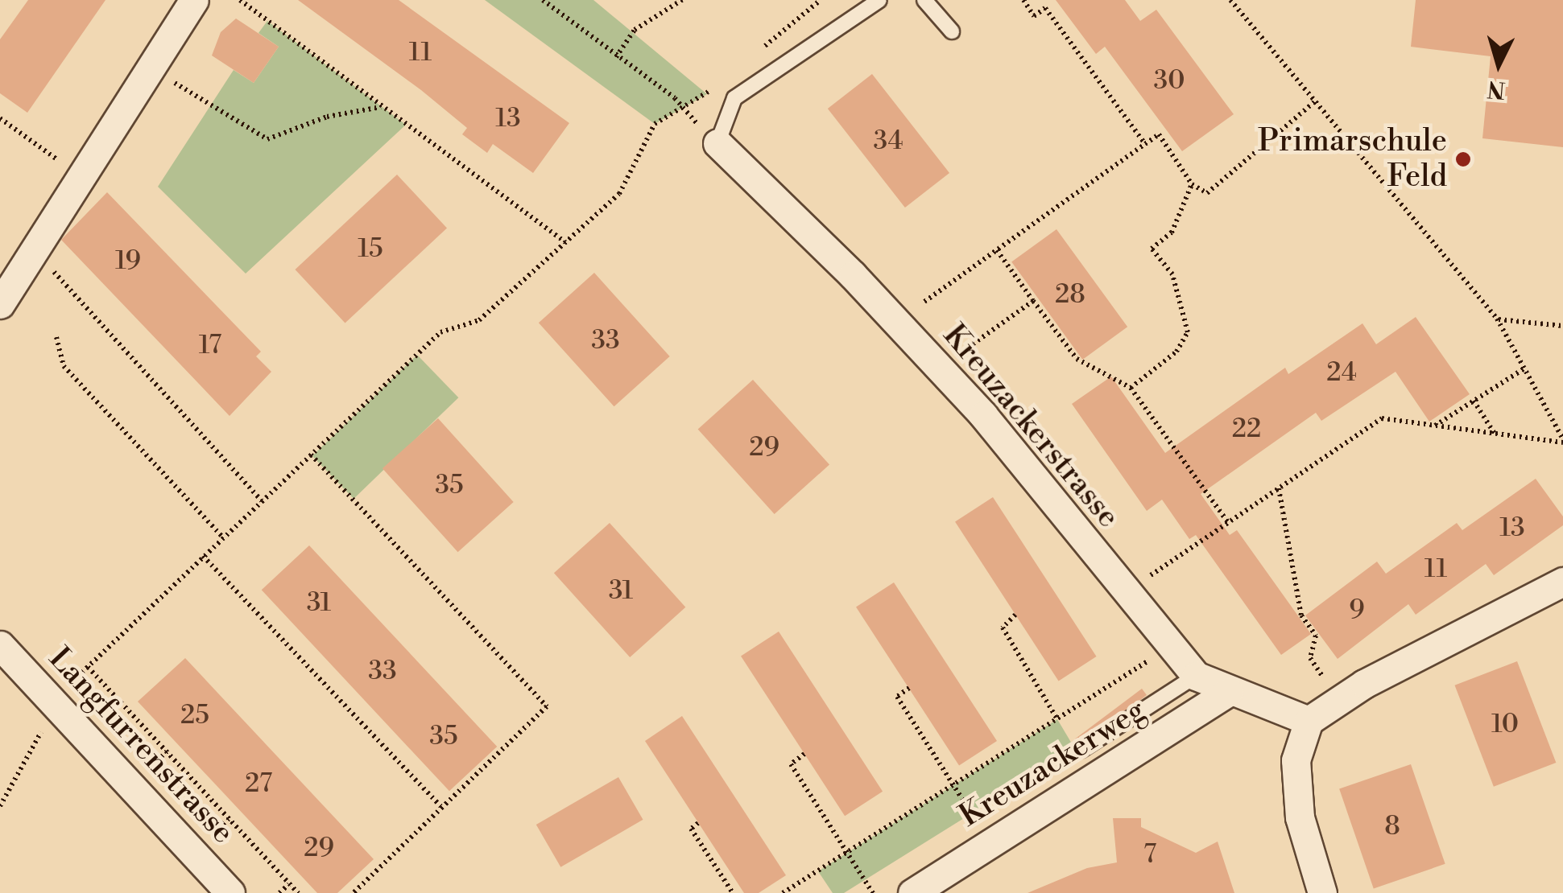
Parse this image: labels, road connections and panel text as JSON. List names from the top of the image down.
{
  "streets": {
    "street": ["Kreuzackerstrasse", "Langfurrenstrasse", "Kreuzackerweg"]
  },
  "crossings": [
    ["Kreuzackerstrasse", "Kreuzackerweg"]
  ],
  "places": ["Primarschule Feld"],
  "house_numbers": [
    "11",
    "30",
    "13",
    "34",
    "15",
    "19",
    "28",
    "33",
    "17",
    "24",
    "22",
    "29",
    "35",
    "13",
    "11",
    "31",
    "31",
    "9",
    "33",
    "25",
    "10",
    "35",
    "27",
    "8",
    "29",
    "7"
  ],
  "north": "bottom"
}
